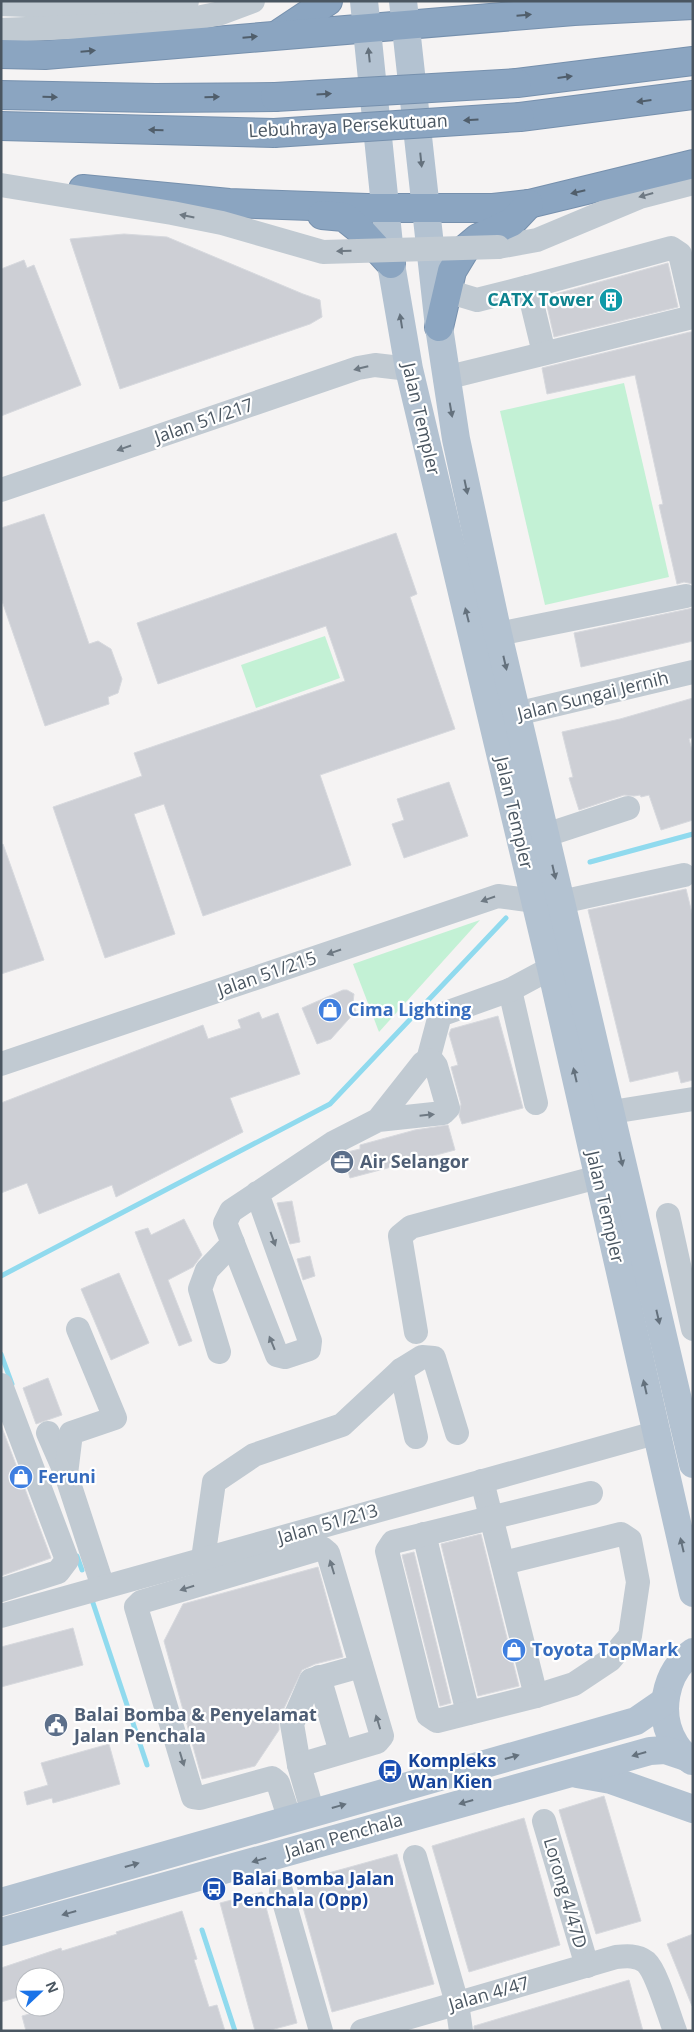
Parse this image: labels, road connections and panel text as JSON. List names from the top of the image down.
{
  "streets": {
    "highway": ["Lebuhraya Persekutuan"],
    "main road": ["Jalan Templer", "Jalan Penchala"],
    "street": [
      "Jalan 51/217",
      "Jalan Sungai Jernih",
      "Jalan 51/215",
      "Jalan 51/213",
      "Lorong 4/47D",
      "Jalan 4/47"
    ]
  },
  "crossings": [
    ["Jalan Templer", "Jalan 51/217"],
    ["Jalan Templer", "Jalan Sungai Jernih"],
    ["Jalan Templer", "Jalan 51/215"],
    ["Jalan Templer", "Jalan 51/213"],
    ["Lorong 4/47D", "Jalan 4/47"]
  ],
  "places": {
    "building": ["CATX Tower"],
    "shop": ["Cima Lighting", "Feruni", "Toyota TopMark"],
    "office": ["Air Selangor"],
    "public building": ["Balai Bomba & Penyelamat Jalan Penchala"],
    "bus stop": ["Kompleks Wan Kien", "Balai Bomba Jalan Penchala (Opp)"]
  },
  "north": "right"
}
